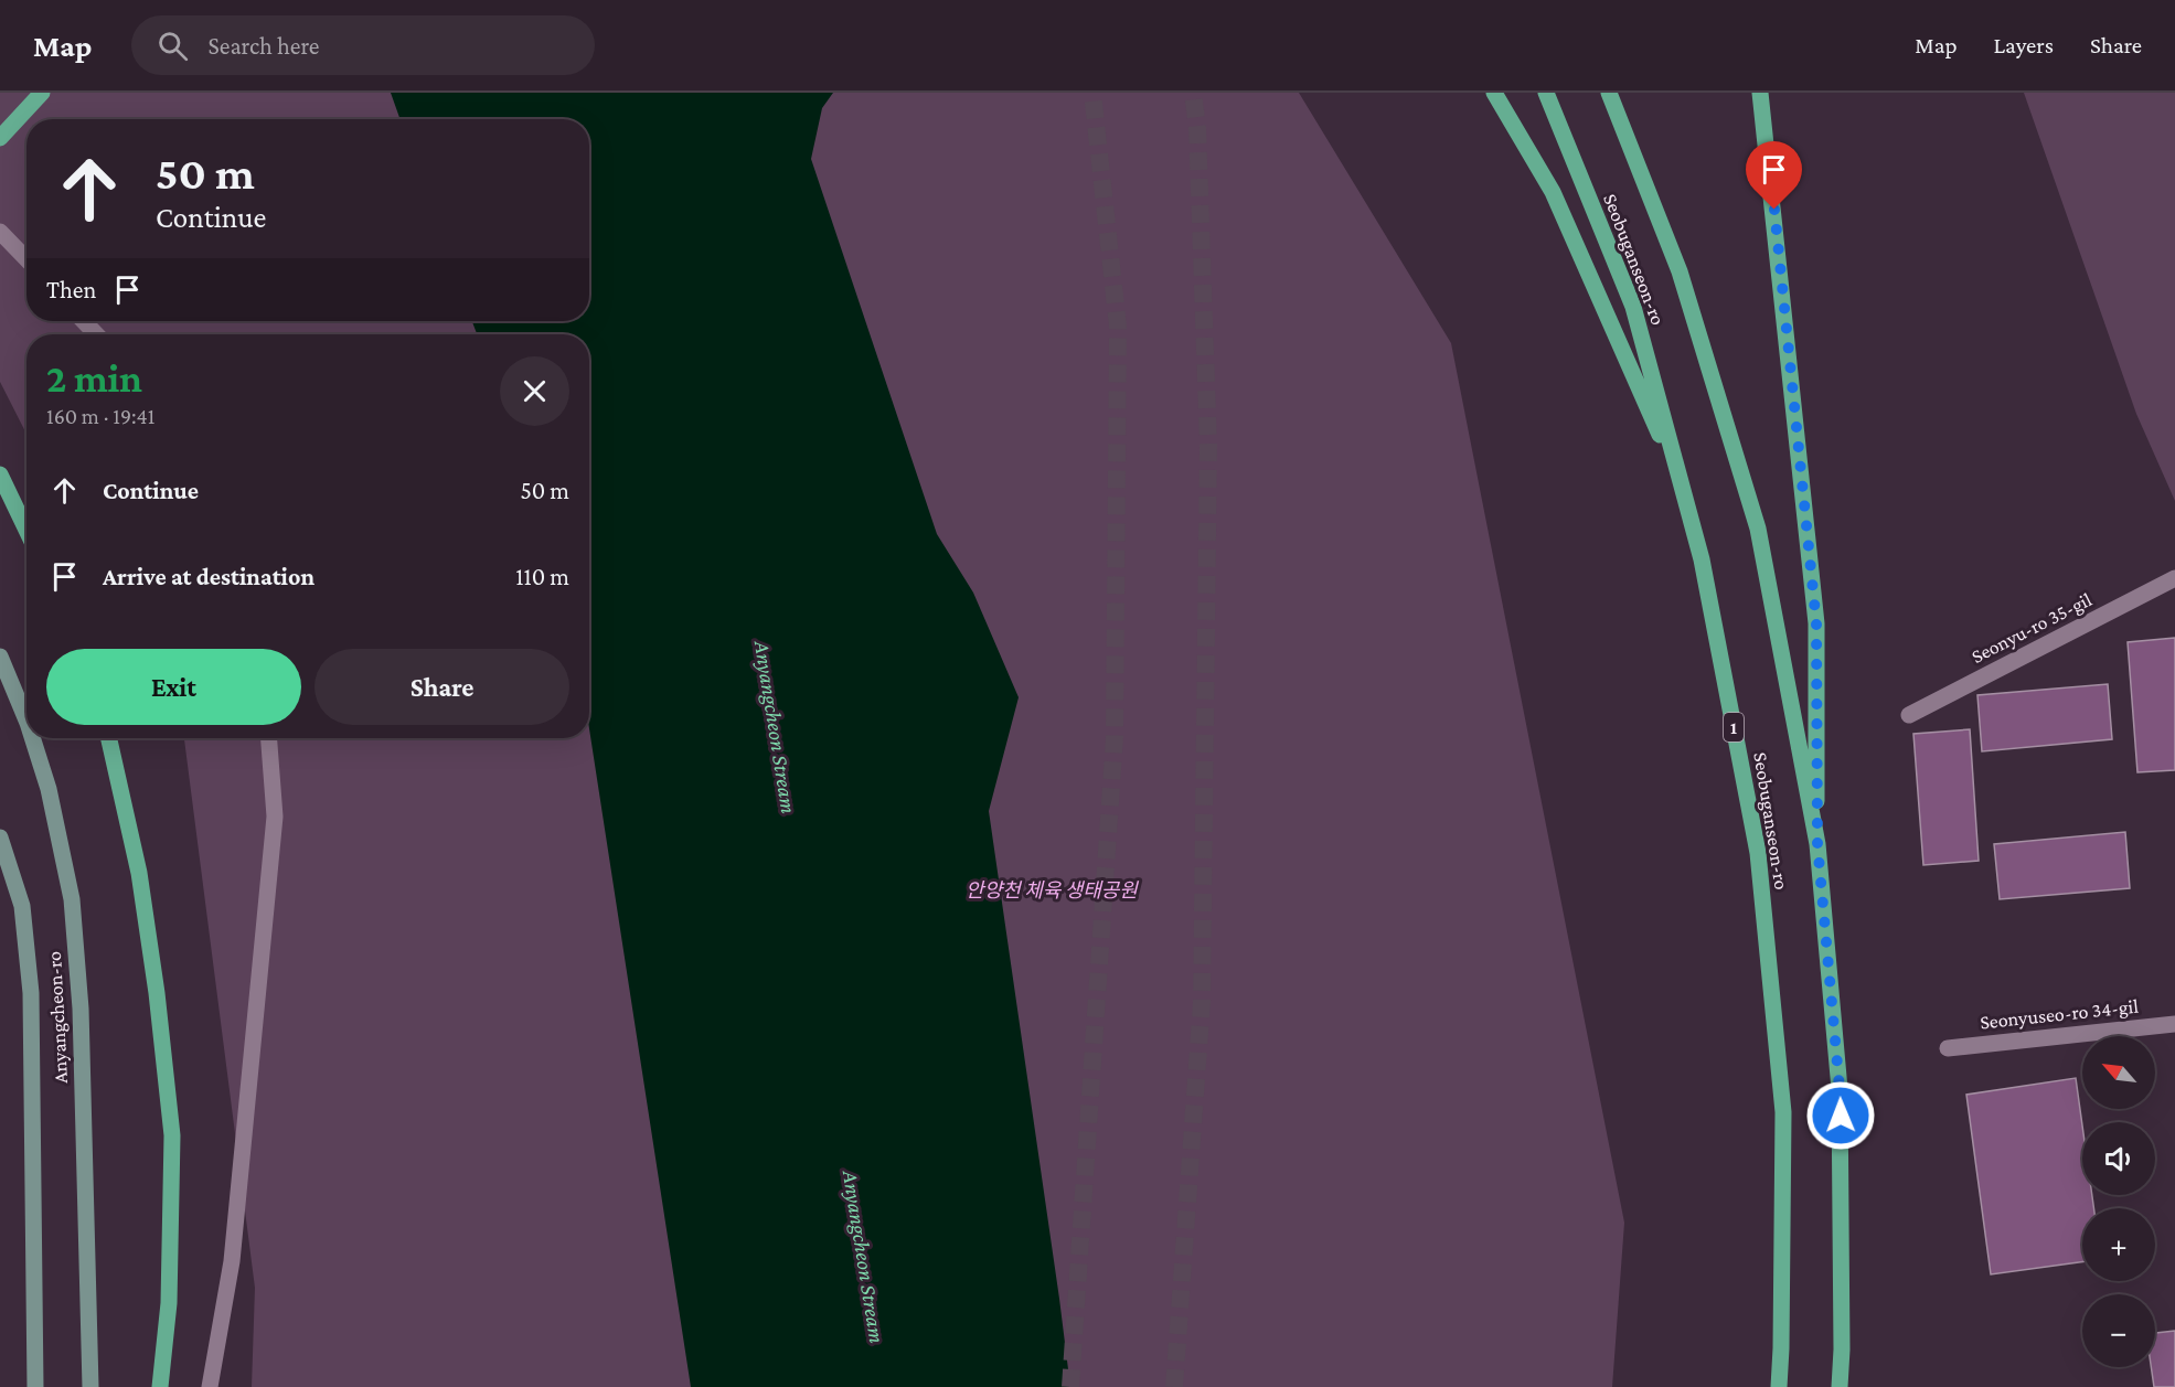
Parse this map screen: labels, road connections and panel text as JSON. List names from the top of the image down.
{
  "streets": {
    "main road": ["Seobuganseon-ro", "1", "Anyangcheon-ro"],
    "street": ["Seonyu-ro 35-gil", "Seonyuseo-ro 34-gil"]
  },
  "water": ["Anyangcheon Stream"],
  "parks": ["안양천 체육 생태공원"],
  "north": "top left",
  "page": {
    "header": "Map",
    "search": "Search here",
    "nav": ["Map", "Layers", "Share"],
    "turn": ["50 m", "Continue"],
    "then": "Then",
    "heading": ["2 min", "160 m · 19:41"],
    "list": [
      {
        "name": "Continue",
        "value": "50 m"
      },
      {
        "name": "Arrive at destination",
        "value": "110 m"
      }
    ],
    "buttons": ["Exit", "Share"],
    "map_buttons": ["+", "−"]
  }
}
